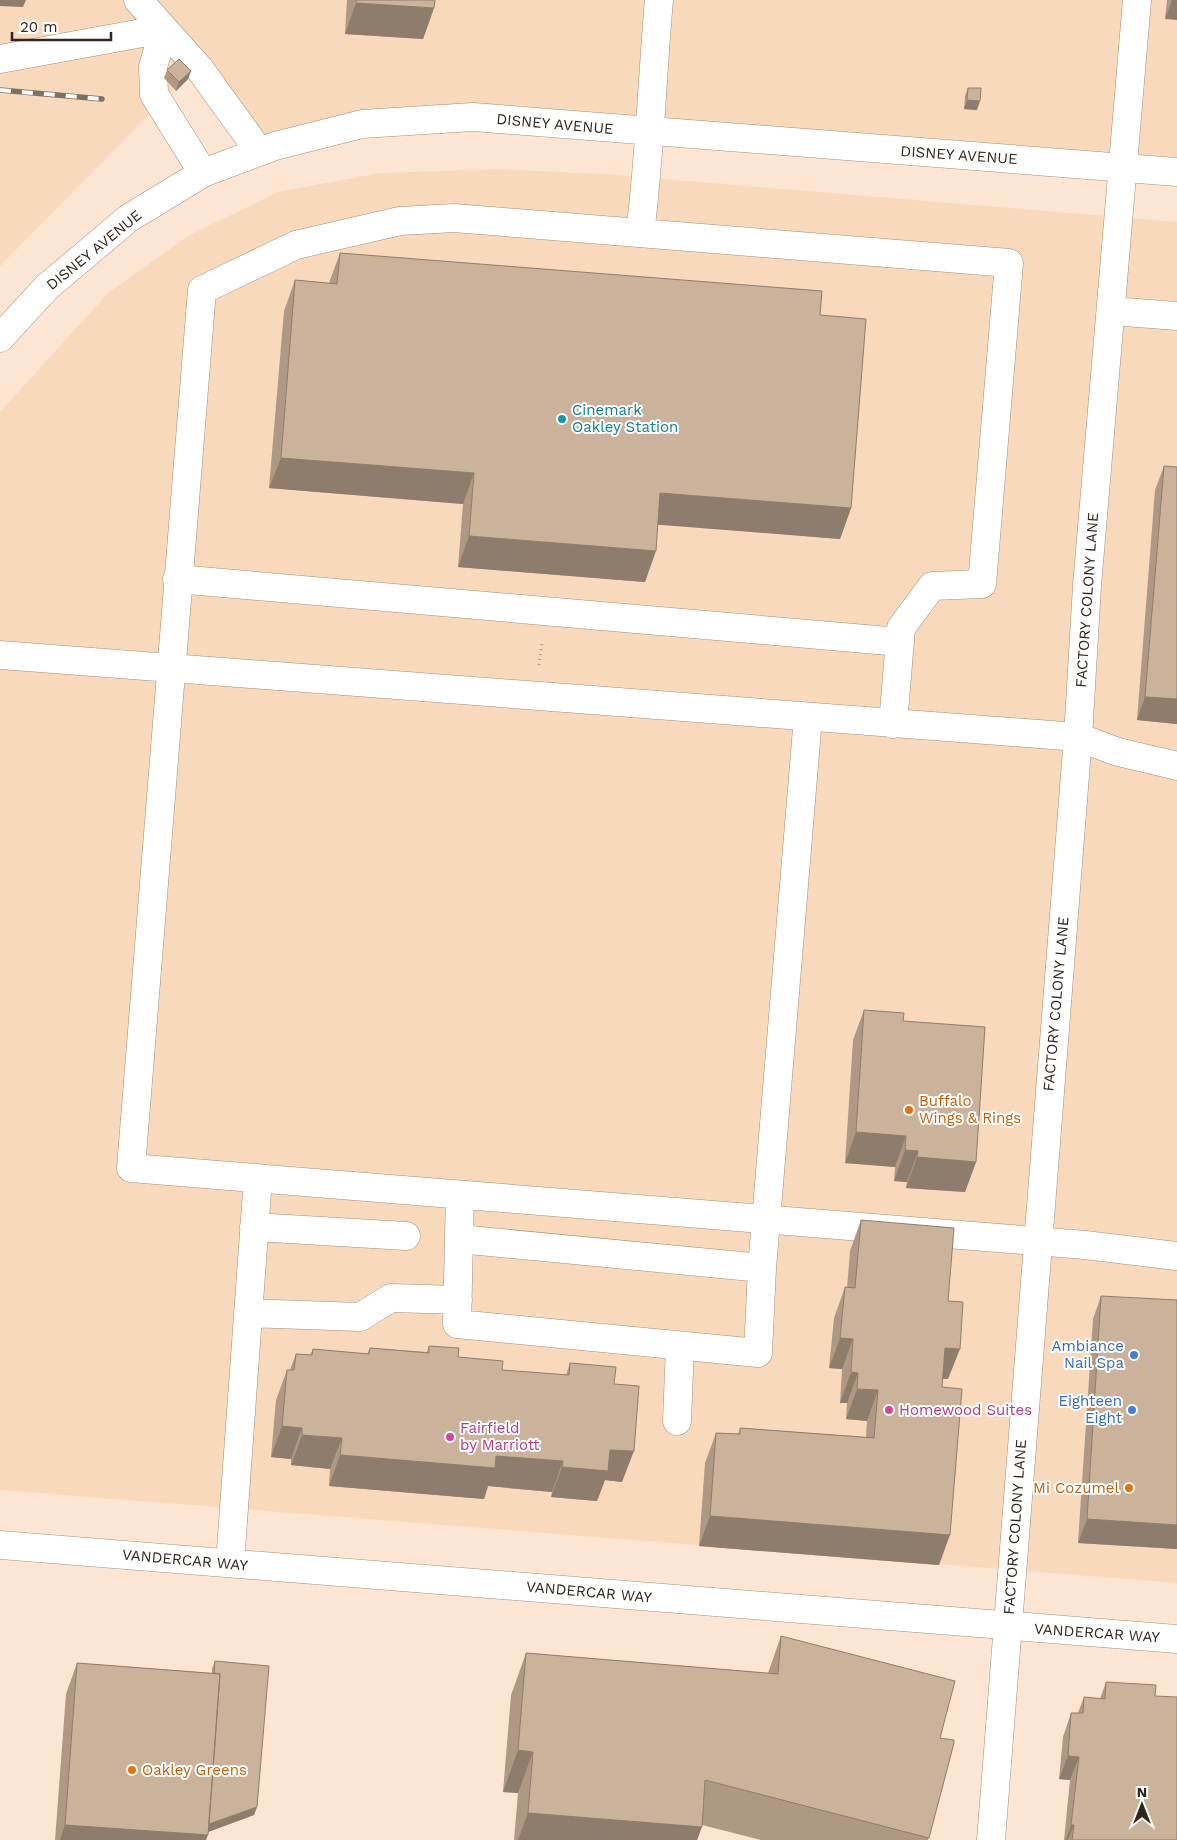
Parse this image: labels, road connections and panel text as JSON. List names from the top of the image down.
{
  "streets": {
    "street": ["DISNEY AVENUE", "FACTORY COLONY LANE", "VANDERCAR WAY"]
  },
  "crossings": [
    ["DISNEY AVENUE", "FACTORY COLONY LANE"],
    ["FACTORY COLONY LANE", "VANDERCAR WAY"]
  ],
  "places": [
    "Cinemark Oakley Station",
    "Buffalo Wings & Rings",
    "Ambiance Nail Spa",
    "Homewood Suites",
    "Eighteen Eight",
    "Fairfield by Marriott",
    "Mi Cozumel",
    "Oakley Greens"
  ],
  "scale_bar": "20 m",
  "north": "top"
}
